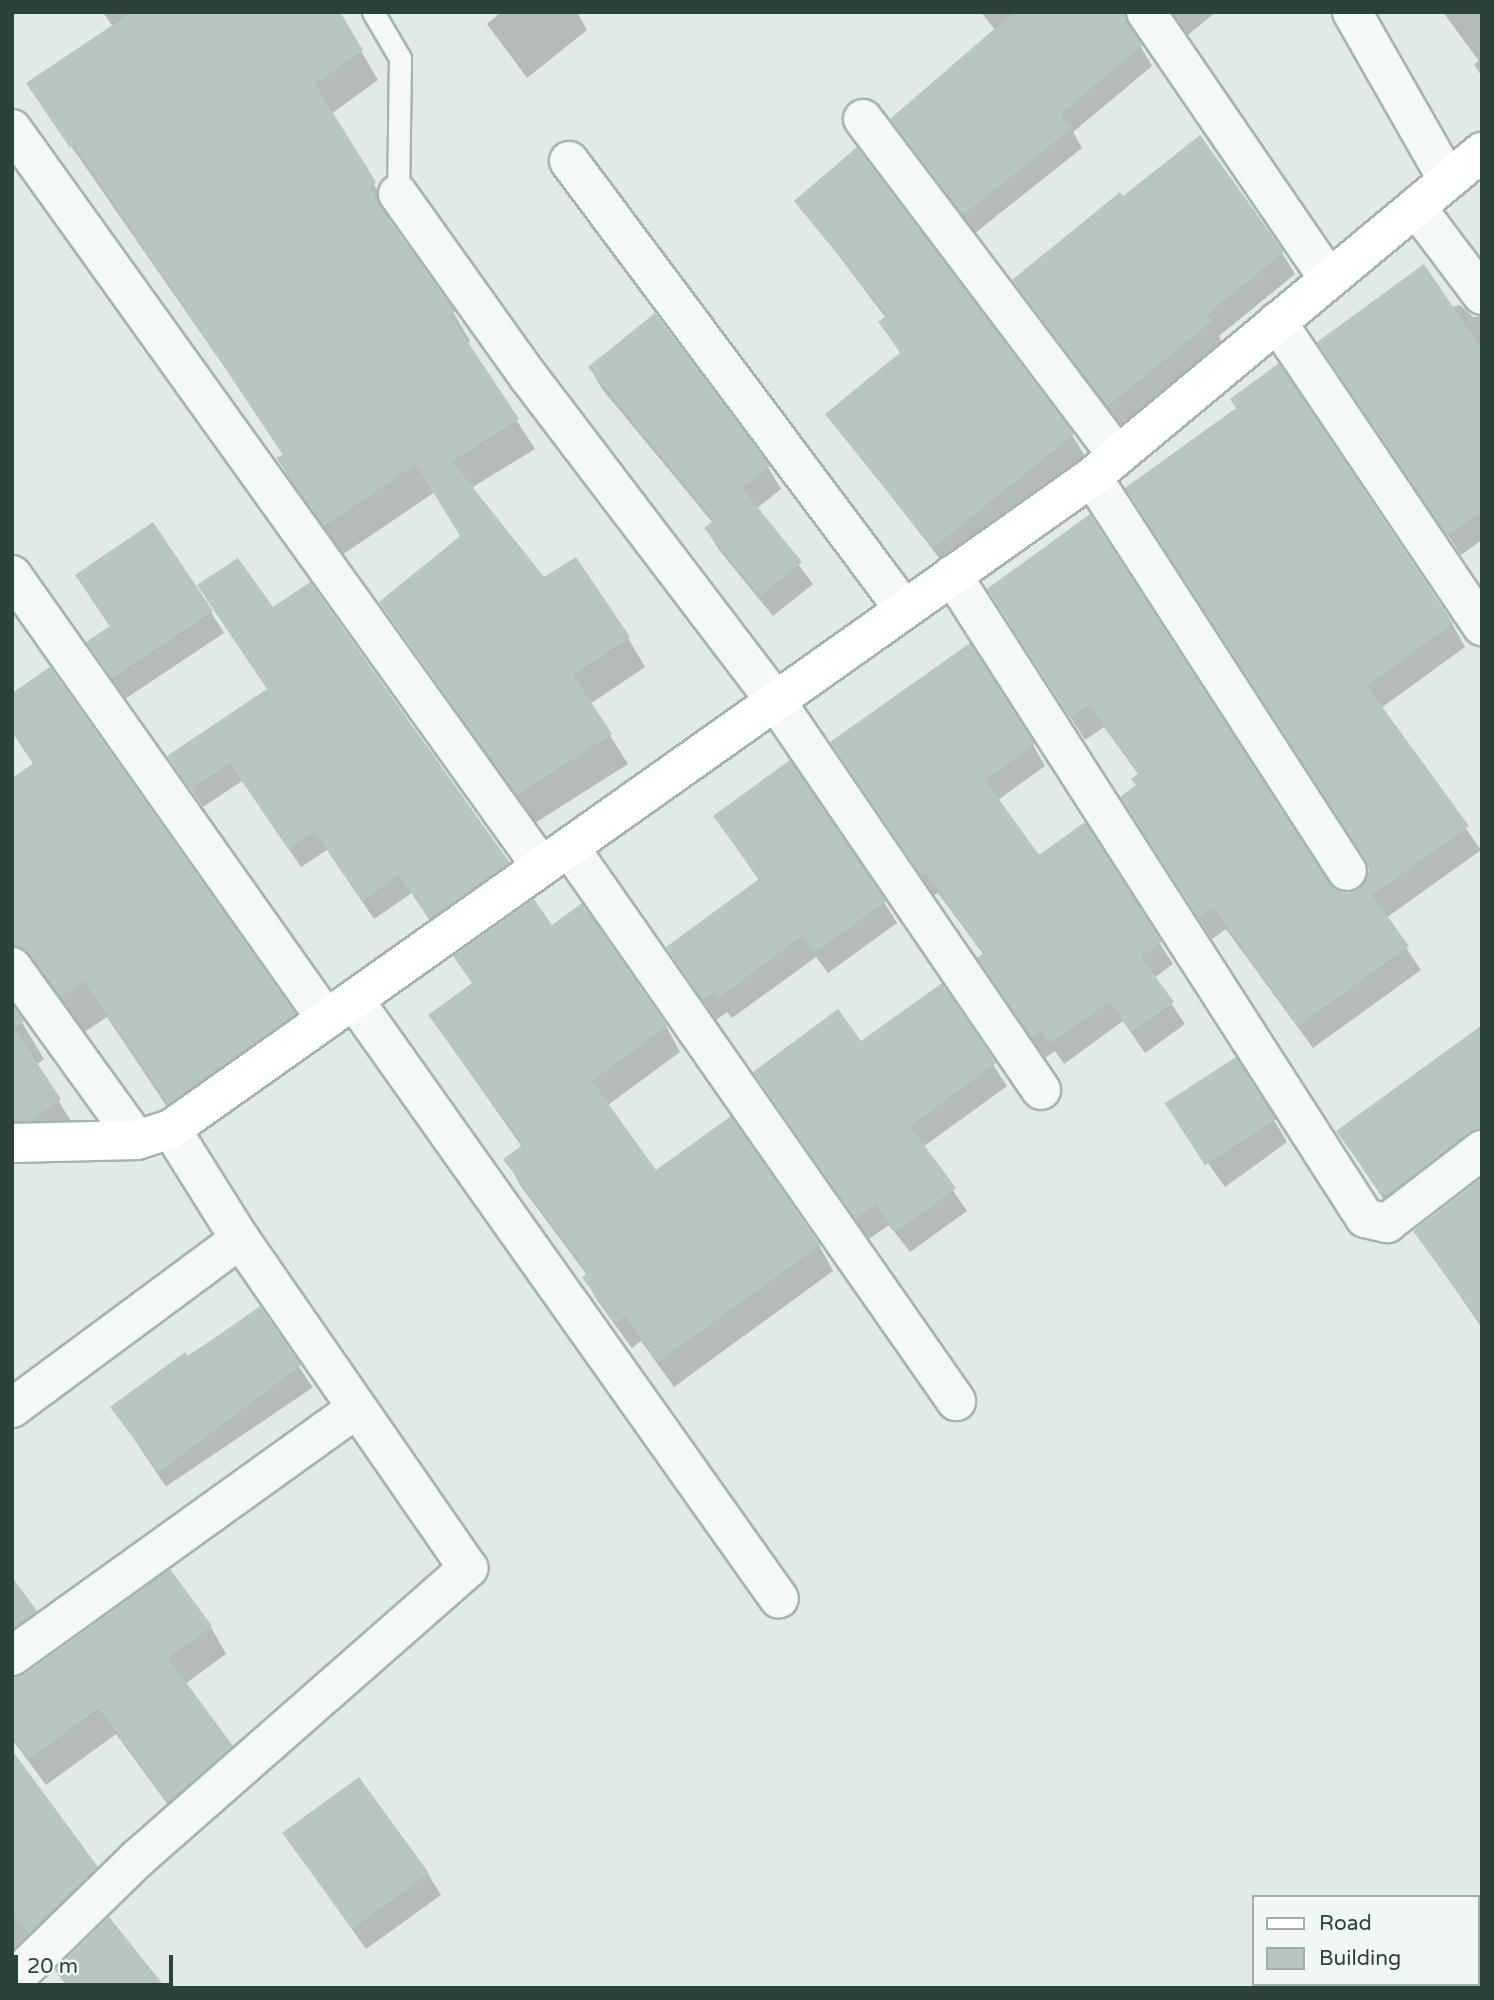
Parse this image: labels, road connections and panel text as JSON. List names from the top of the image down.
{
  "legend": ["Road", "Building"],
  "scale_bar": "20 m"
}
